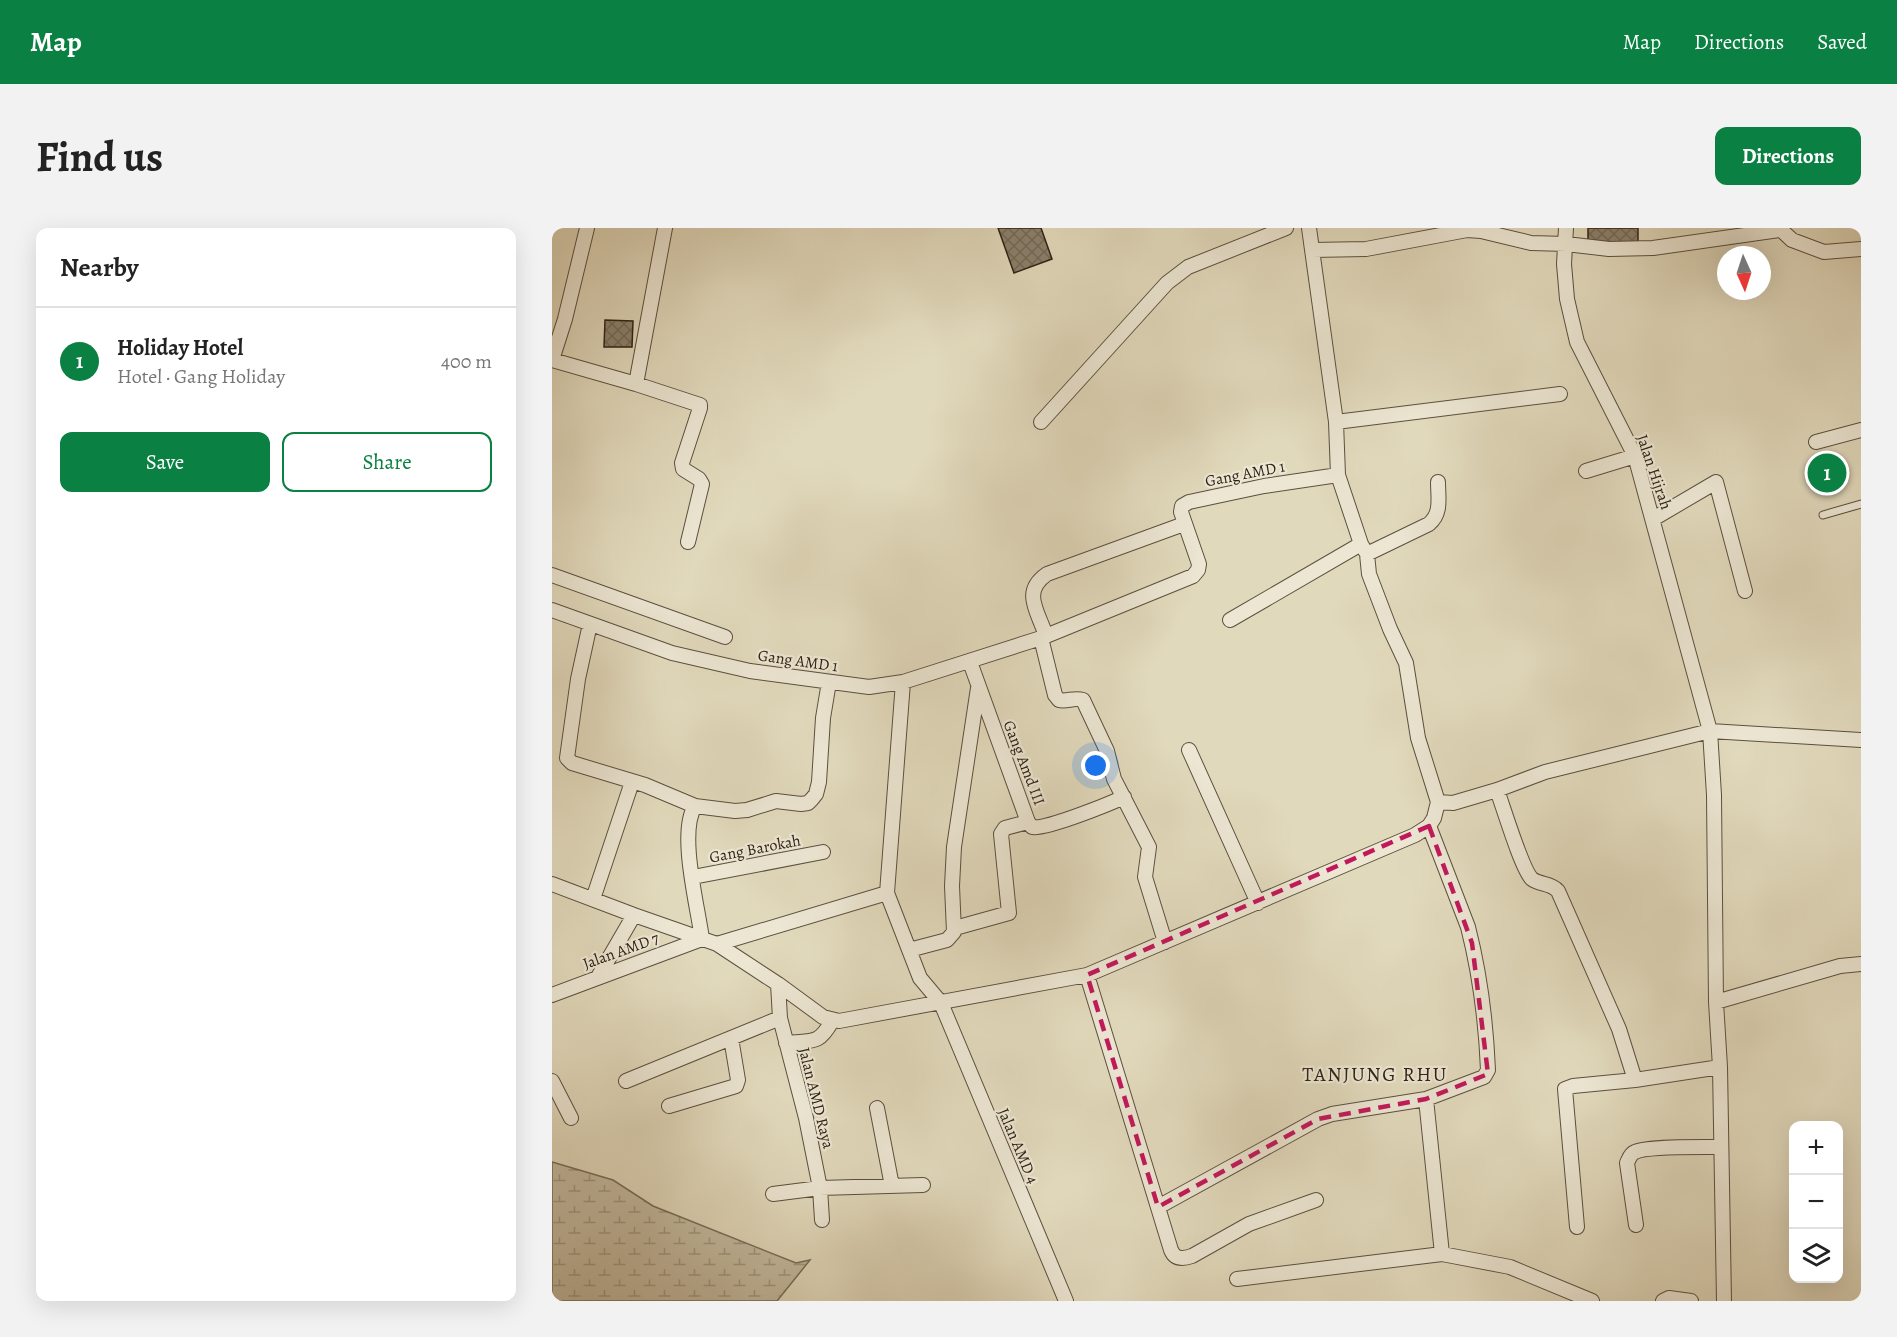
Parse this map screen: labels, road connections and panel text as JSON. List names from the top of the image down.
{
  "streets": {
    "street": [
      "Jalan Hijrah",
      "Gang AMD 1",
      "Gang Amd III",
      "Gang Barokah",
      "Jalan AMD 7",
      "Jalan AMD Raya",
      "Jalan AMD 4"
    ]
  },
  "crossings": [
    ["Gang AMD 1", "Gang Amd III"],
    ["Gang Barokah", "Jalan AMD 7"]
  ],
  "districts": ["TANJUNG RHU"],
  "north": "bottom",
  "page": {
    "header": "Map",
    "nav": ["Map", "Directions", "Saved"],
    "buttons": [
      "Directions",
      ["Save", "Share"]
    ],
    "title": "Find us",
    "heading": "Nearby",
    "list": [
      {
        "mark": "1",
        "name": "Holiday Hotel",
        "note": "Hotel · Gang Holiday",
        "value": "400 m"
      }
    ],
    "pins": "1",
    "map_buttons": ["+", "−"]
  }
}
